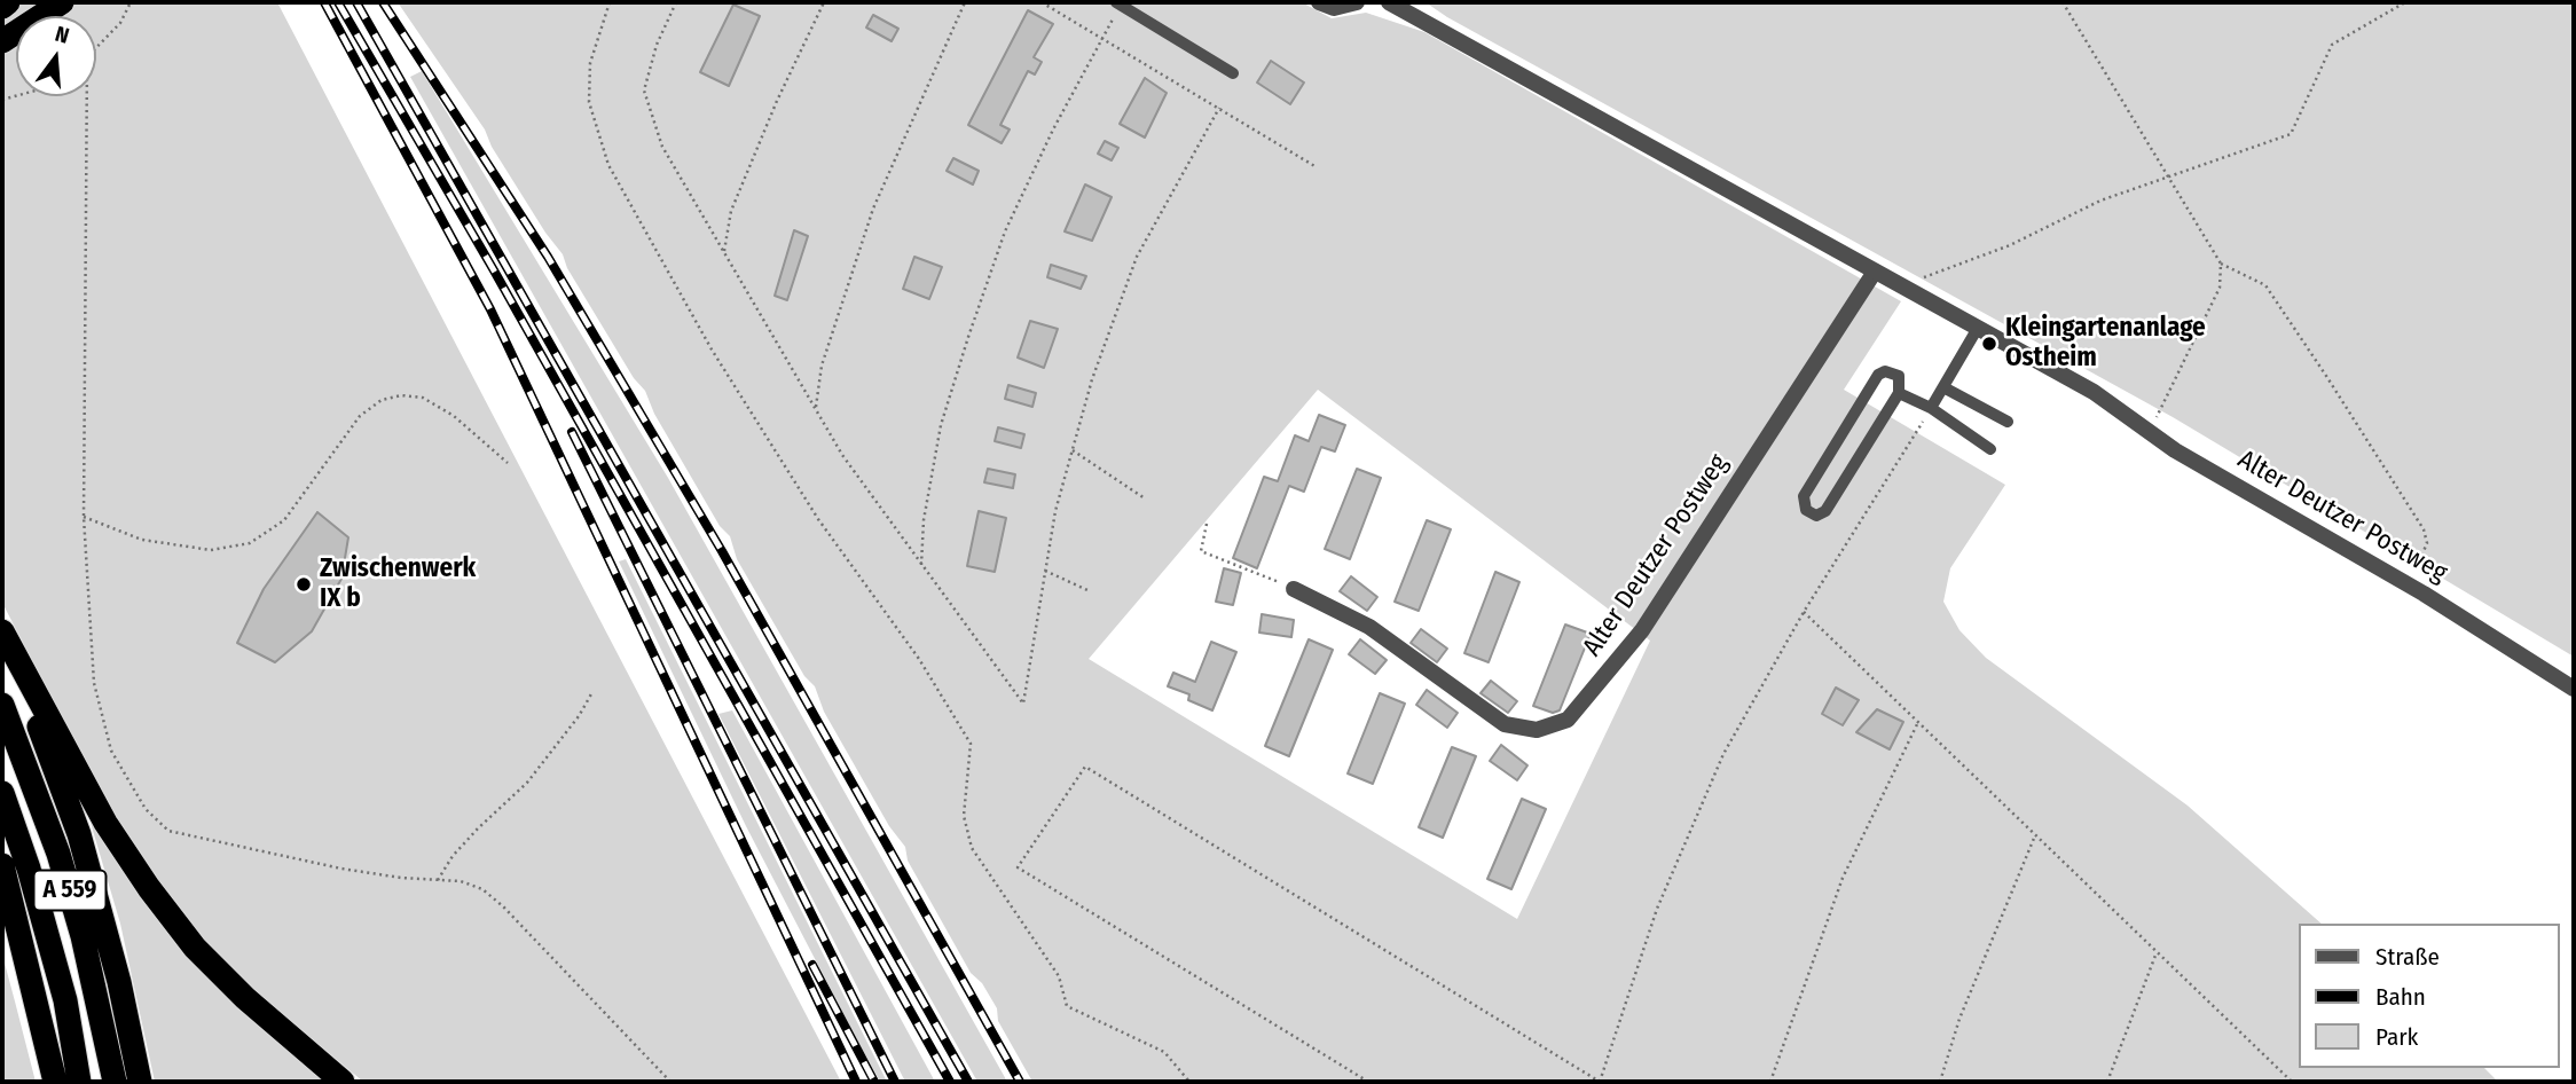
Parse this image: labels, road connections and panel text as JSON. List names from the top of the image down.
{
  "streets": {
    "highway": ["A 559"],
    "street": ["Alter Deutzer Postweg"]
  },
  "places": ["Kleingartenanlage Ostheim", "Zwischenwerk IX b"],
  "legend": ["Straße", "Bahn", "Park"],
  "north": "top"
}
